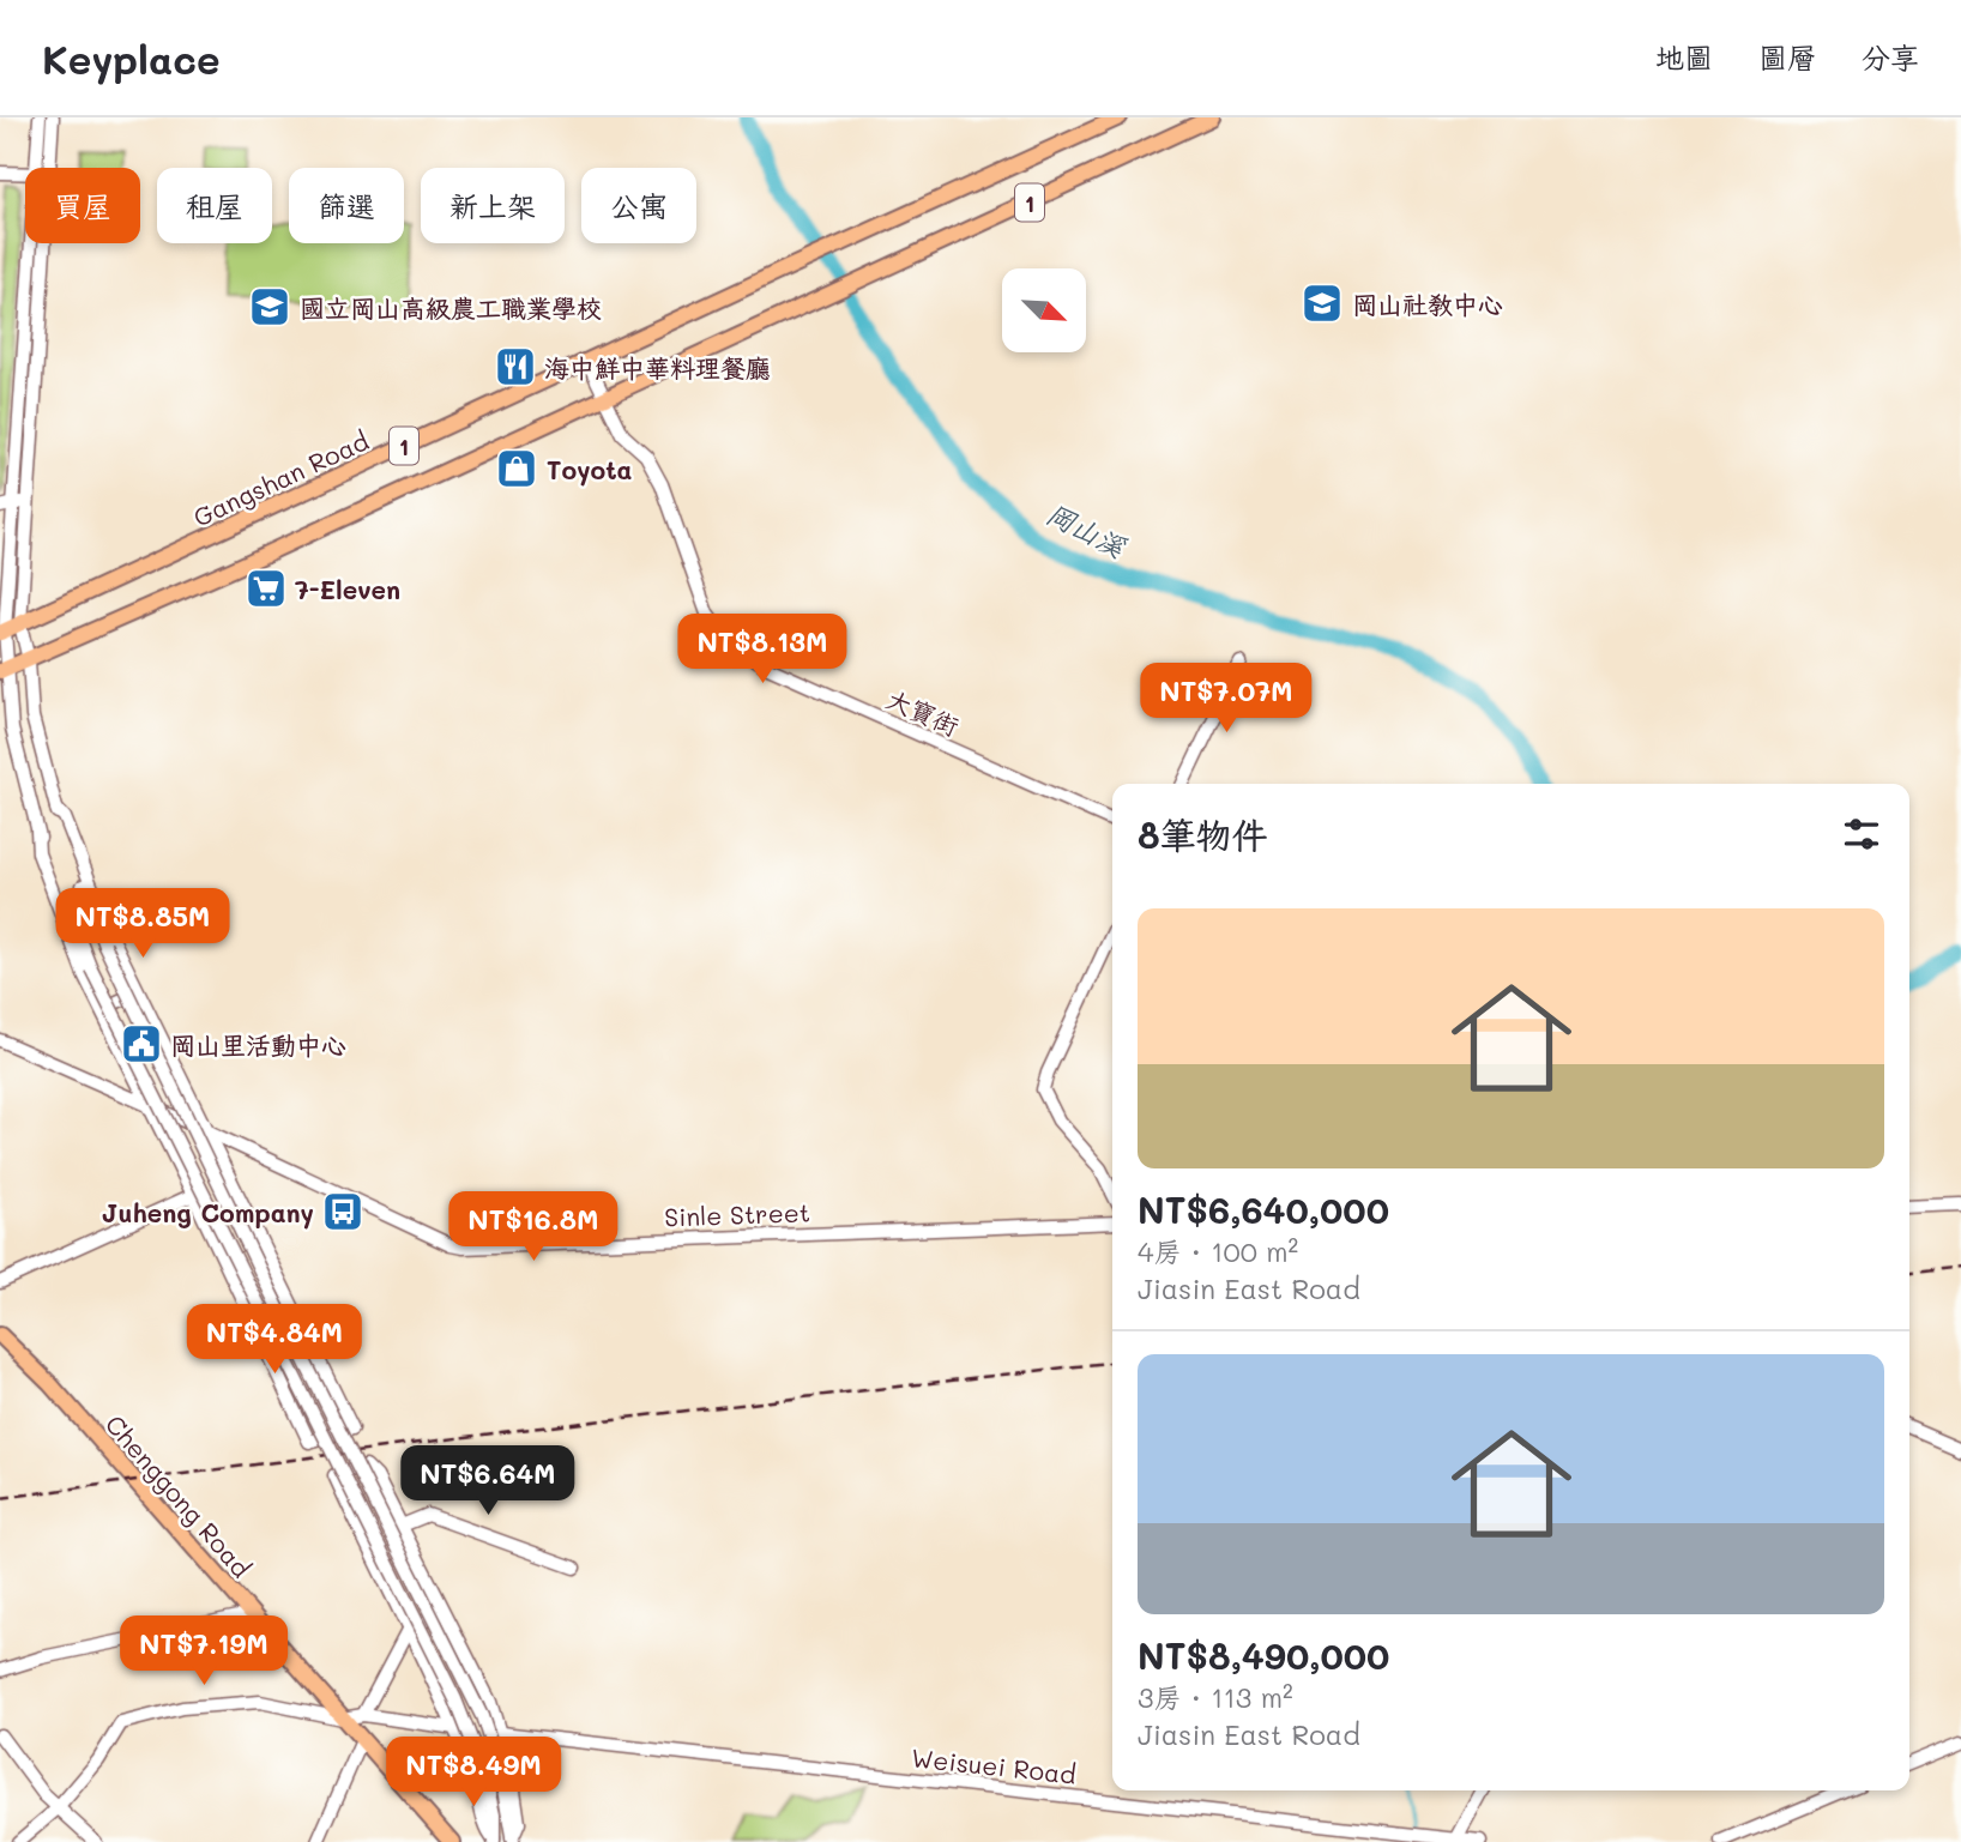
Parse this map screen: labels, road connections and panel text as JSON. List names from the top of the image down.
{
  "streets": {
    "main road": ["1", "Gangshan Road", "Chenggong Road"],
    "street": ["大寶街", "Sinle Street", "Weisuei Road"]
  },
  "crossings": [
    ["1", "Gangshan Road"],
    ["1", "大寶街"],
    ["Gangshan Road", "大寶街"]
  ],
  "water": ["岡山溪"],
  "places": {
    "school or university": ["岡山社教中心", "國立岡山高級農工職業學校"],
    "restaurant": ["海中鮮中華料理餐廳"],
    "shop": ["Toyota"],
    "supermarket": ["7-Eleven"],
    "public building": ["岡山里活動中心"],
    "bus stop": ["Juheng Company"]
  },
  "north": "bottom right",
  "page": {
    "header": "Keyplace",
    "nav": ["地圖", "圖層", "分享"],
    "chip": [
      "買屋",
      "租屋",
      "篩選",
      "新上架",
      "公寓"
    ],
    "price": [
      "NT$8.13M",
      "NT$7.07M",
      "NT$8.85M",
      "NT$16.8M",
      "NT$4.84M",
      "NT$6.64M",
      "NT$7.19M",
      "NT$8.49M"
    ],
    "heading": "8筆物件",
    "list": [
      {
        "name": "NT$6,640,000",
        "note": "4房 · 100 m² · Jiasin East Road"
      },
      {
        "name": "NT$8,490,000",
        "note": "3房 · 113 m² · Jiasin East Road"
      }
    ]
  }
}
